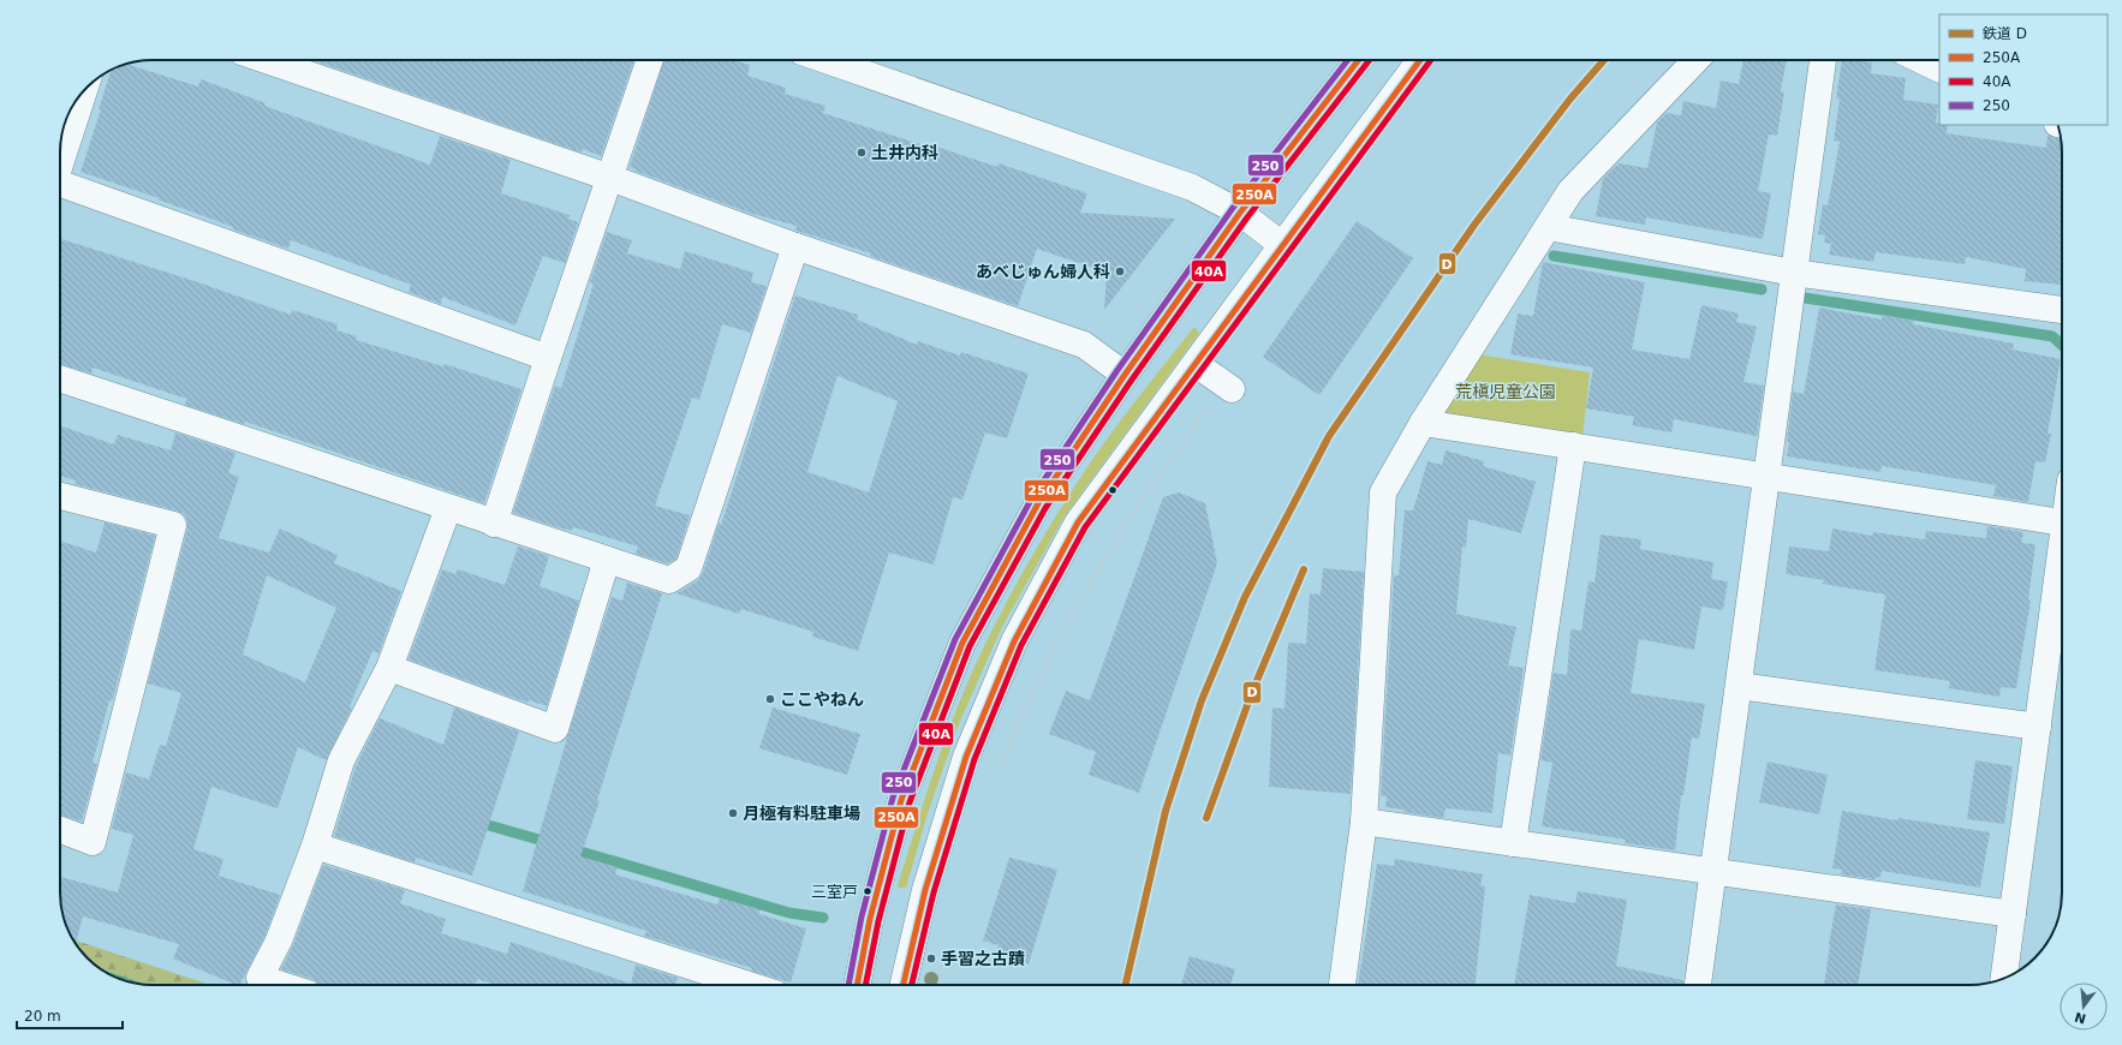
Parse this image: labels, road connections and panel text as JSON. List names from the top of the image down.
{
  "parks": ["荒槇児童公園"],
  "places": [
    "土井内科",
    "あべじゅん婦人科",
    "ここやねん",
    "月極有料駐車場",
    "三室戸",
    "手習之古蹟"
  ],
  "lines": [
    "rail line D",
    "transit line 250A",
    "transit line 40A",
    "transit line 250"
  ],
  "legend": [
    "鉄道 D",
    "250A",
    "40A",
    "250"
  ],
  "scale_bar": "20 m",
  "north": "bottom"
}
